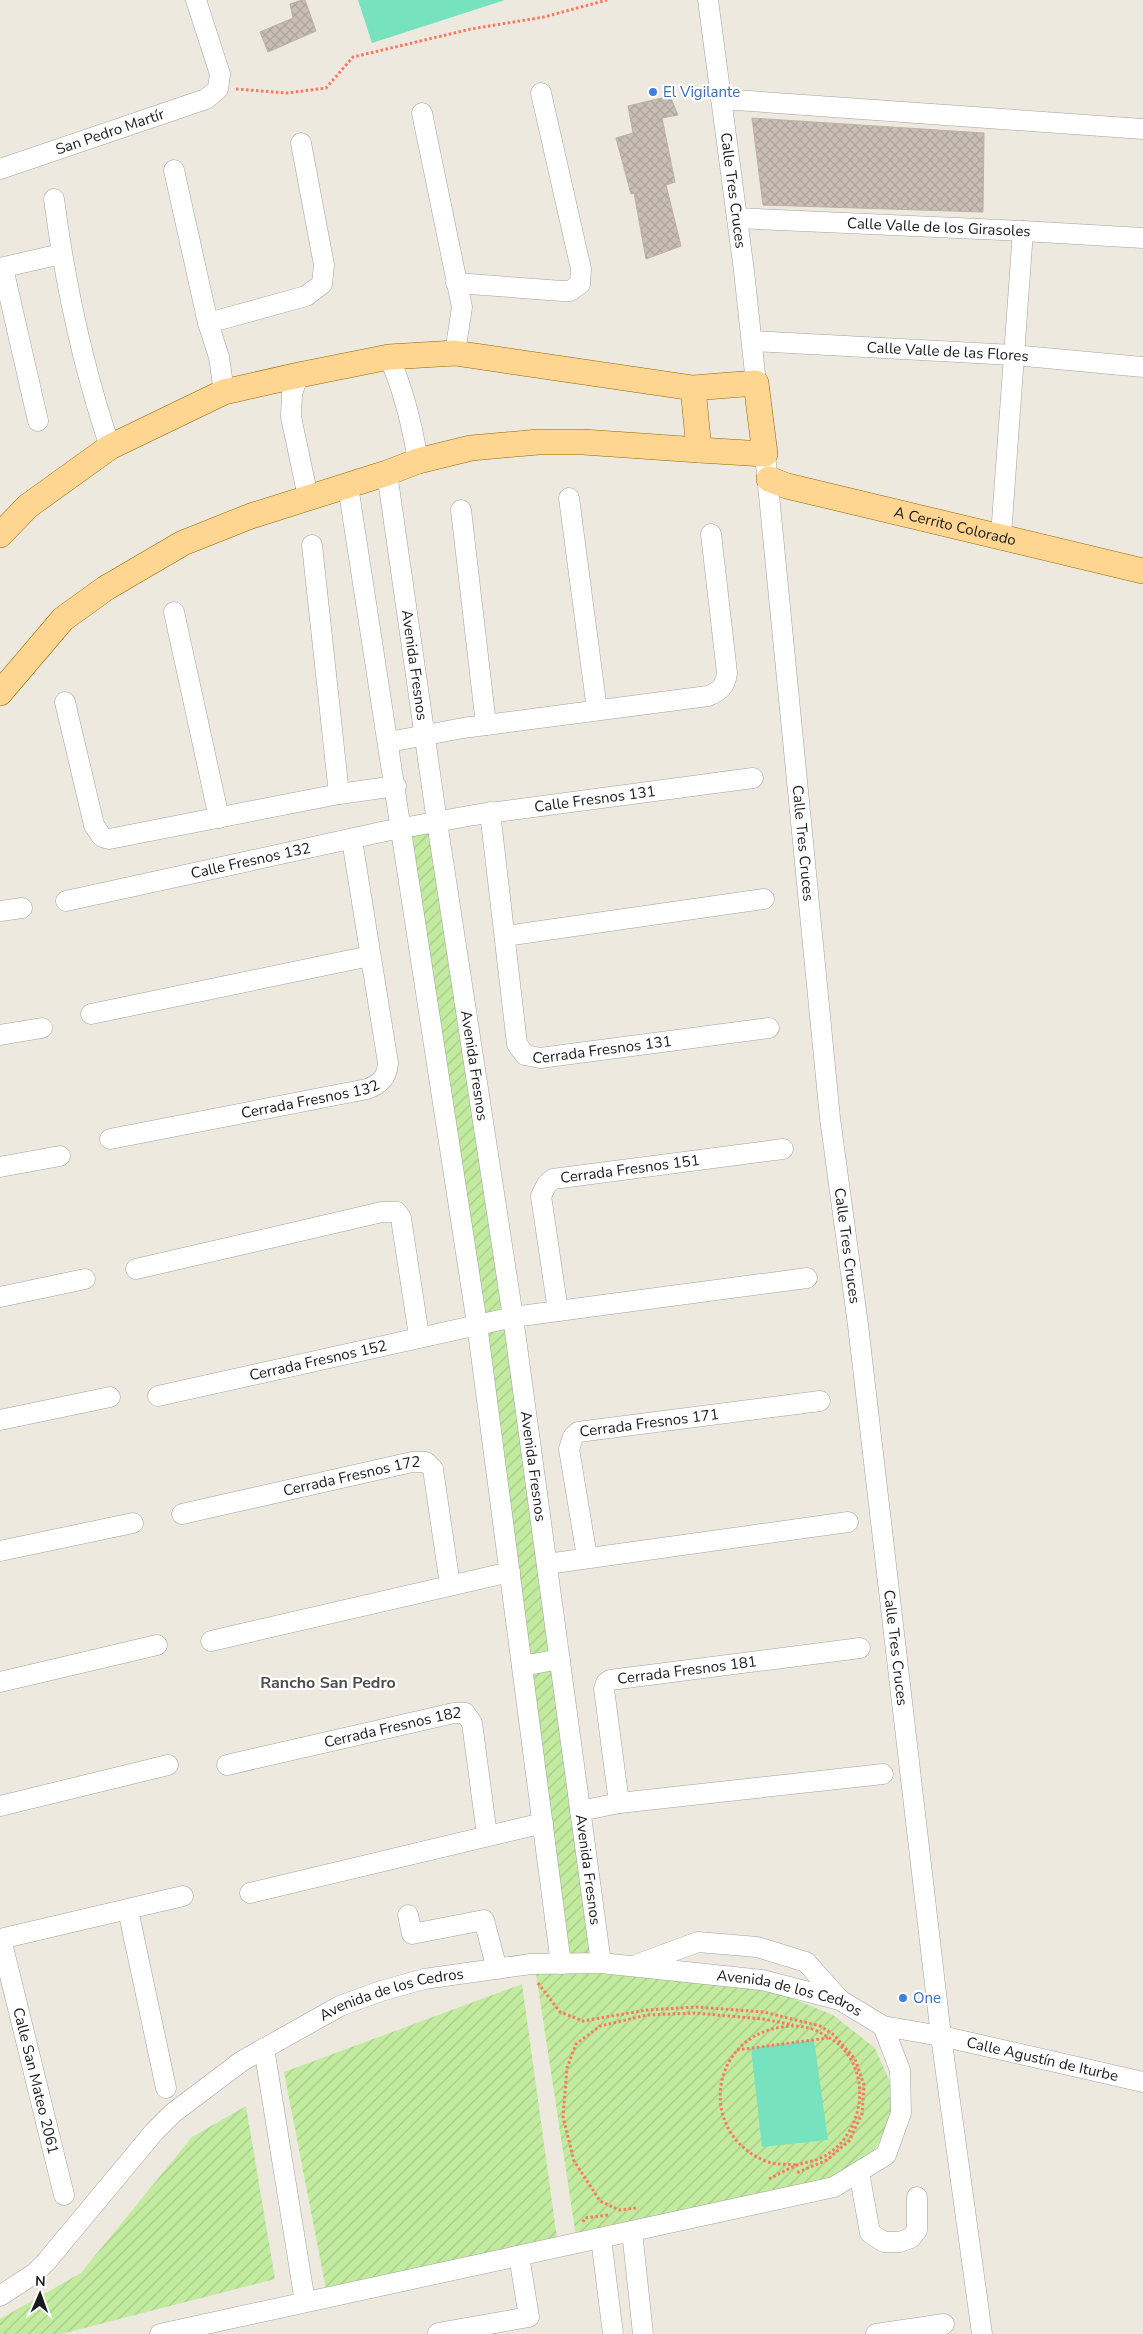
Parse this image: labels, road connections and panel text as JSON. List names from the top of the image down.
{
  "streets": {
    "main road": ["A Cerrito Colorado"],
    "street": [
      "San Pedro Martír",
      "Calle Tres Cruces",
      "Calle Valle de los Girasoles",
      "Calle Valle de las Flores",
      "Avenida Fresnos",
      "Calle Fresnos 131",
      "Calle Fresnos 132",
      "Cerrada Fresnos 131",
      "Cerrada Fresnos 132",
      "Cerrada Fresnos 151",
      "Cerrada Fresnos 152",
      "Cerrada Fresnos 171",
      "Cerrada Fresnos 172",
      "Cerrada Fresnos 181",
      "Cerrada Fresnos 182",
      "Avenida de los Cedros",
      "Calle Agustín de Iturbe",
      "Calle San Mateo 2061"
    ]
  },
  "crossings": [
    ["Calle Tres Cruces", "Calle Valle de los Girasoles"],
    ["Calle Tres Cruces", "Calle Valle de las Flores"],
    ["Calle Tres Cruces", "A Cerrito Colorado"],
    ["Calle Tres Cruces", "Avenida de los Cedros"],
    ["Calle Tres Cruces", "Calle Agustín de Iturbe"],
    ["Avenida Fresnos", "Calle Fresnos 131"],
    ["Avenida Fresnos", "Calle Fresnos 132"],
    ["Avenida Fresnos", "Avenida de los Cedros"],
    ["Calle Fresnos 131", "Calle Fresnos 132"],
    ["Calle Fresnos 131", "Cerrada Fresnos 131"],
    ["Calle Fresnos 132", "Cerrada Fresnos 132"],
    ["Avenida de los Cedros", "Calle Agustín de Iturbe"]
  ],
  "districts": ["Rancho San Pedro"],
  "places": ["El Vigilante", "One"],
  "north": "top"
}
